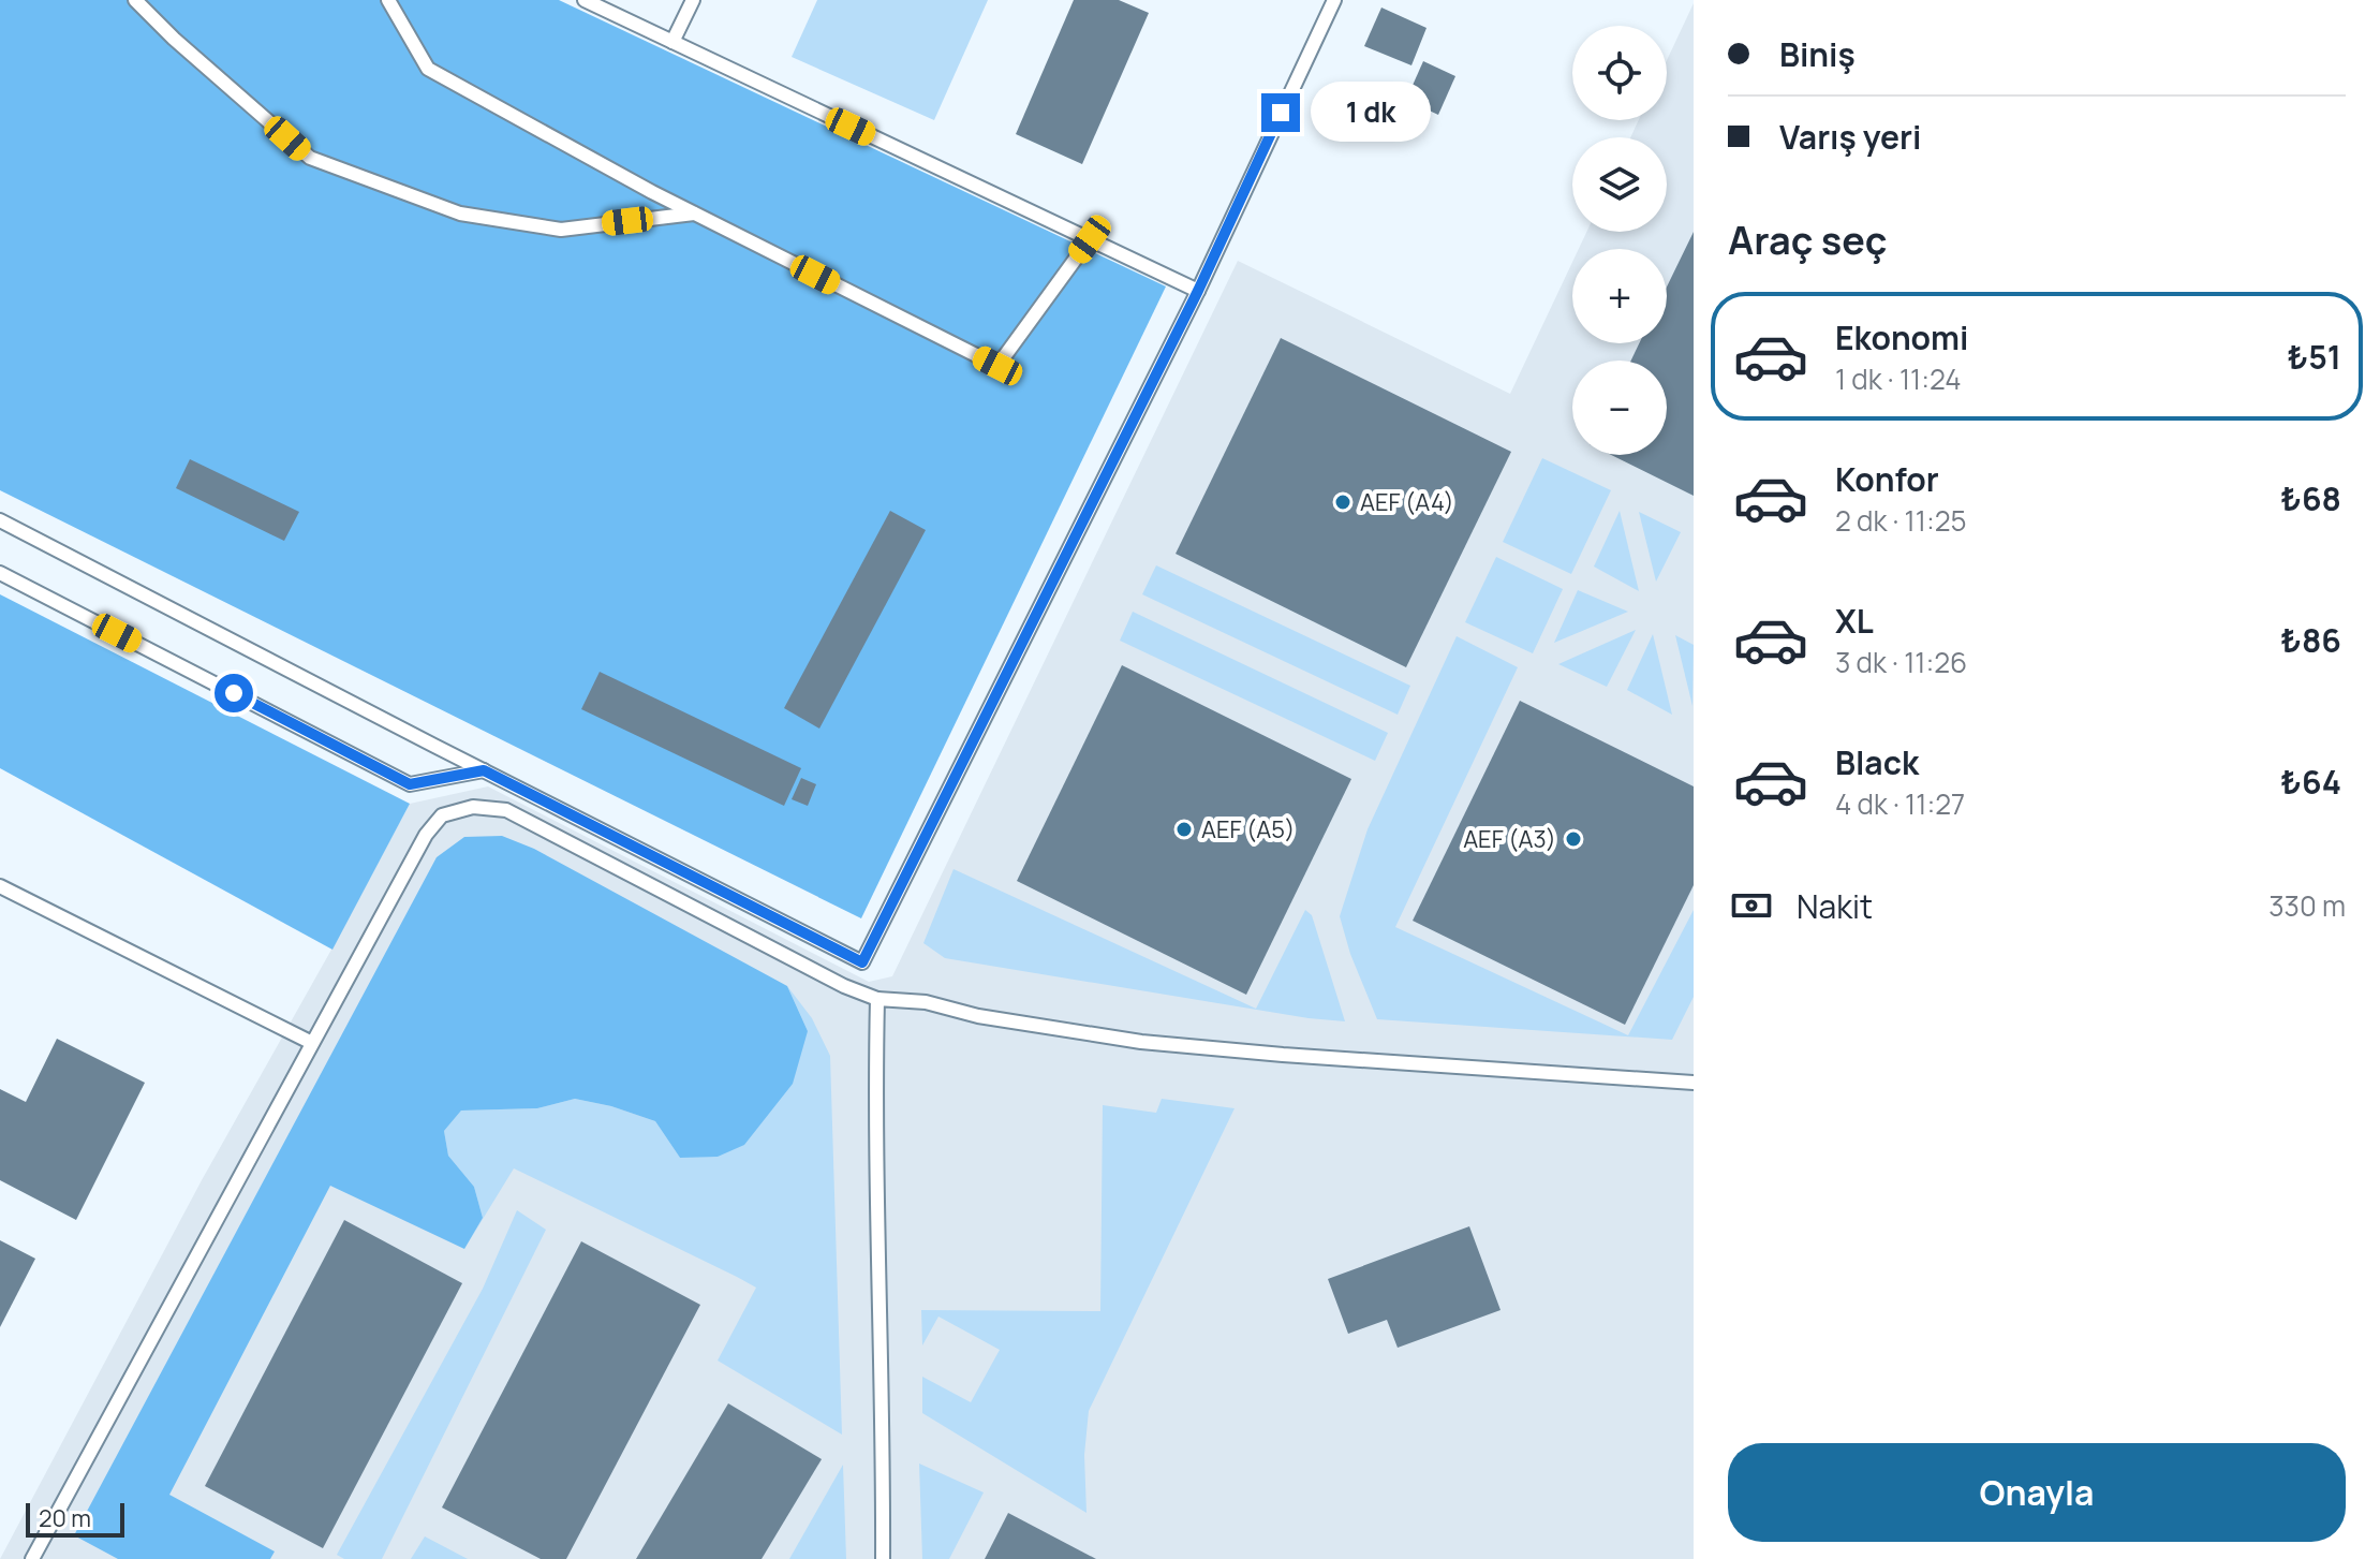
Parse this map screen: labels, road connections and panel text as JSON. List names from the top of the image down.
{
  "places": ["AEF (A4)", "AEF (A5)", "AEF (A3)"],
  "scale_bar": "20 m",
  "page": {
    "banner": ["Biniş", "Varış yeri"],
    "map_buttons": ["+", "−"],
    "bubble": "1 dk",
    "heading": "Araç seç",
    "list": [
      {
        "name": "Ekonomi",
        "note": "1 dk · 11:24",
        "value": "₺51"
      },
      {
        "name": "Konfor",
        "note": "2 dk · 11:25",
        "value": "₺68"
      },
      {
        "name": "XL",
        "note": "3 dk · 11:26",
        "value": "₺86"
      },
      {
        "name": "Black",
        "note": "4 dk · 11:27",
        "value": "₺64"
      }
    ],
    "pay": ["Nakit", "330 m"],
    "buttons": "Onayla",
    "scale": "20 m"
  }
}
